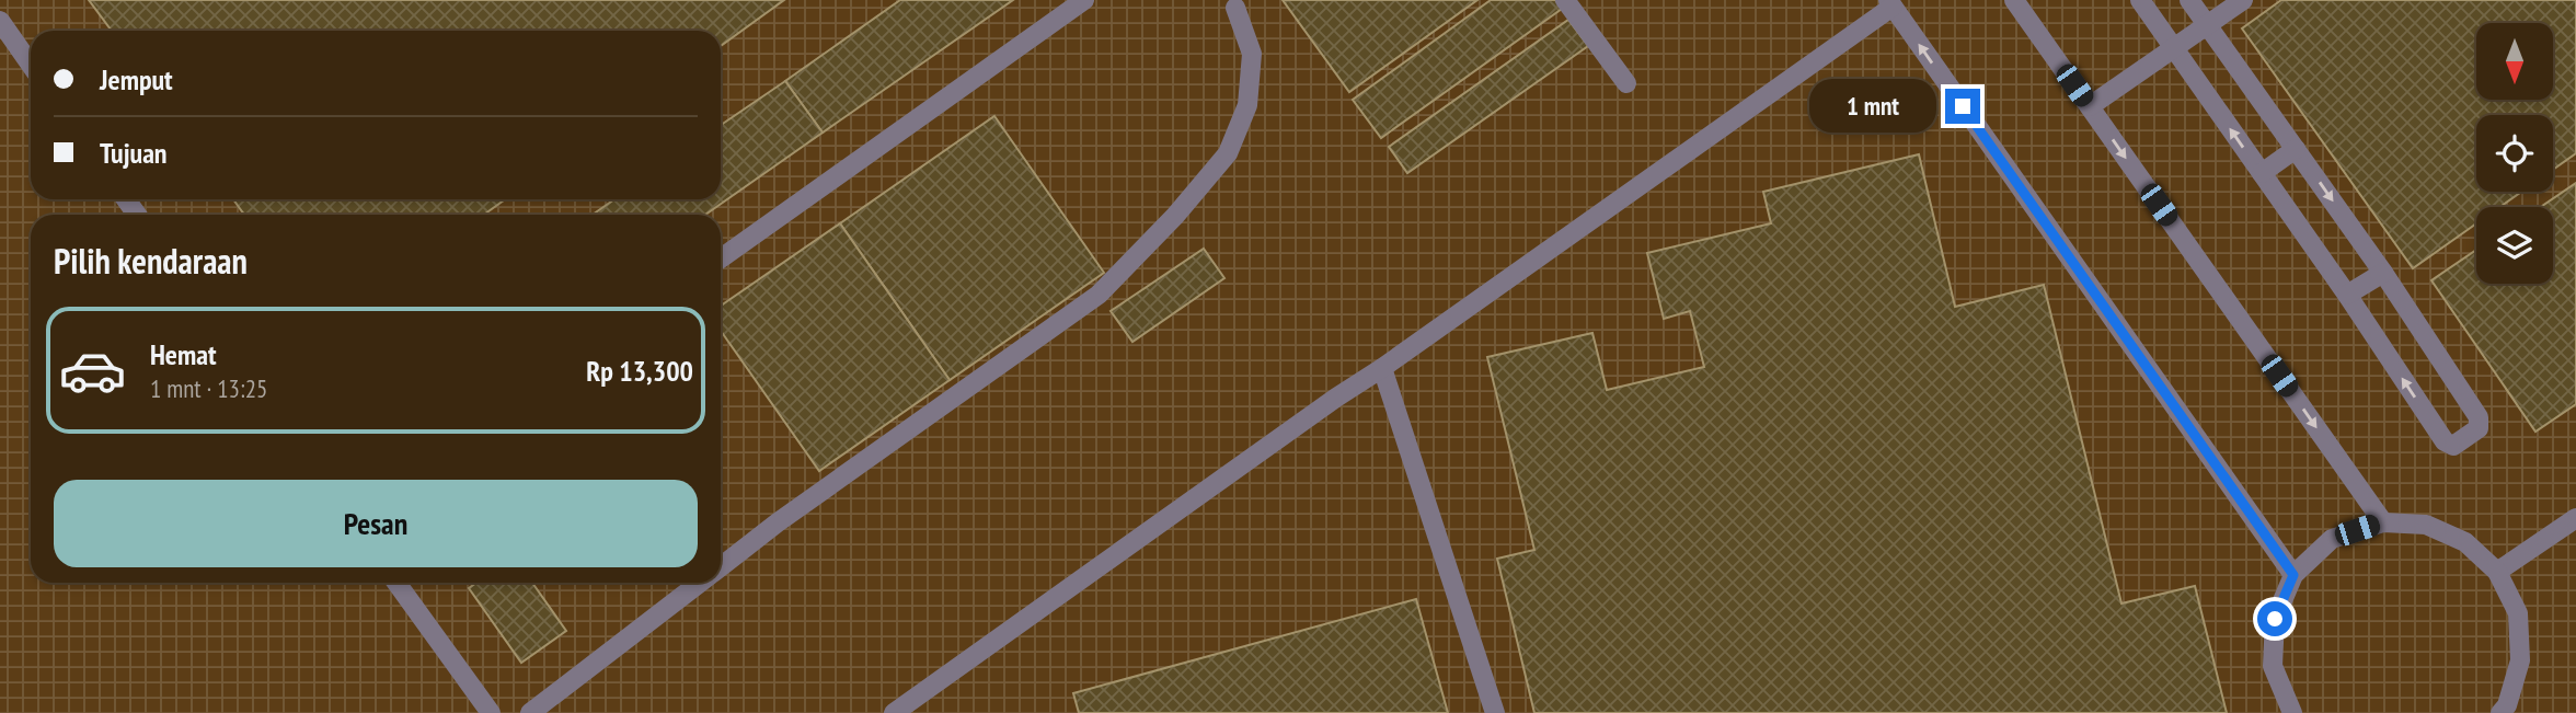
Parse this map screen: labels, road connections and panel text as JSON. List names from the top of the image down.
{
  "north": "bottom",
  "page": {
    "banner": ["Jemput", "Tujuan"],
    "bubble": "1 mnt",
    "heading": "Pilih kendaraan",
    "list": [
      {
        "name": "Hemat",
        "note": "1 mnt · 13:25",
        "value": "Rp 13,300"
      }
    ],
    "buttons": "Pesan"
  }
}
